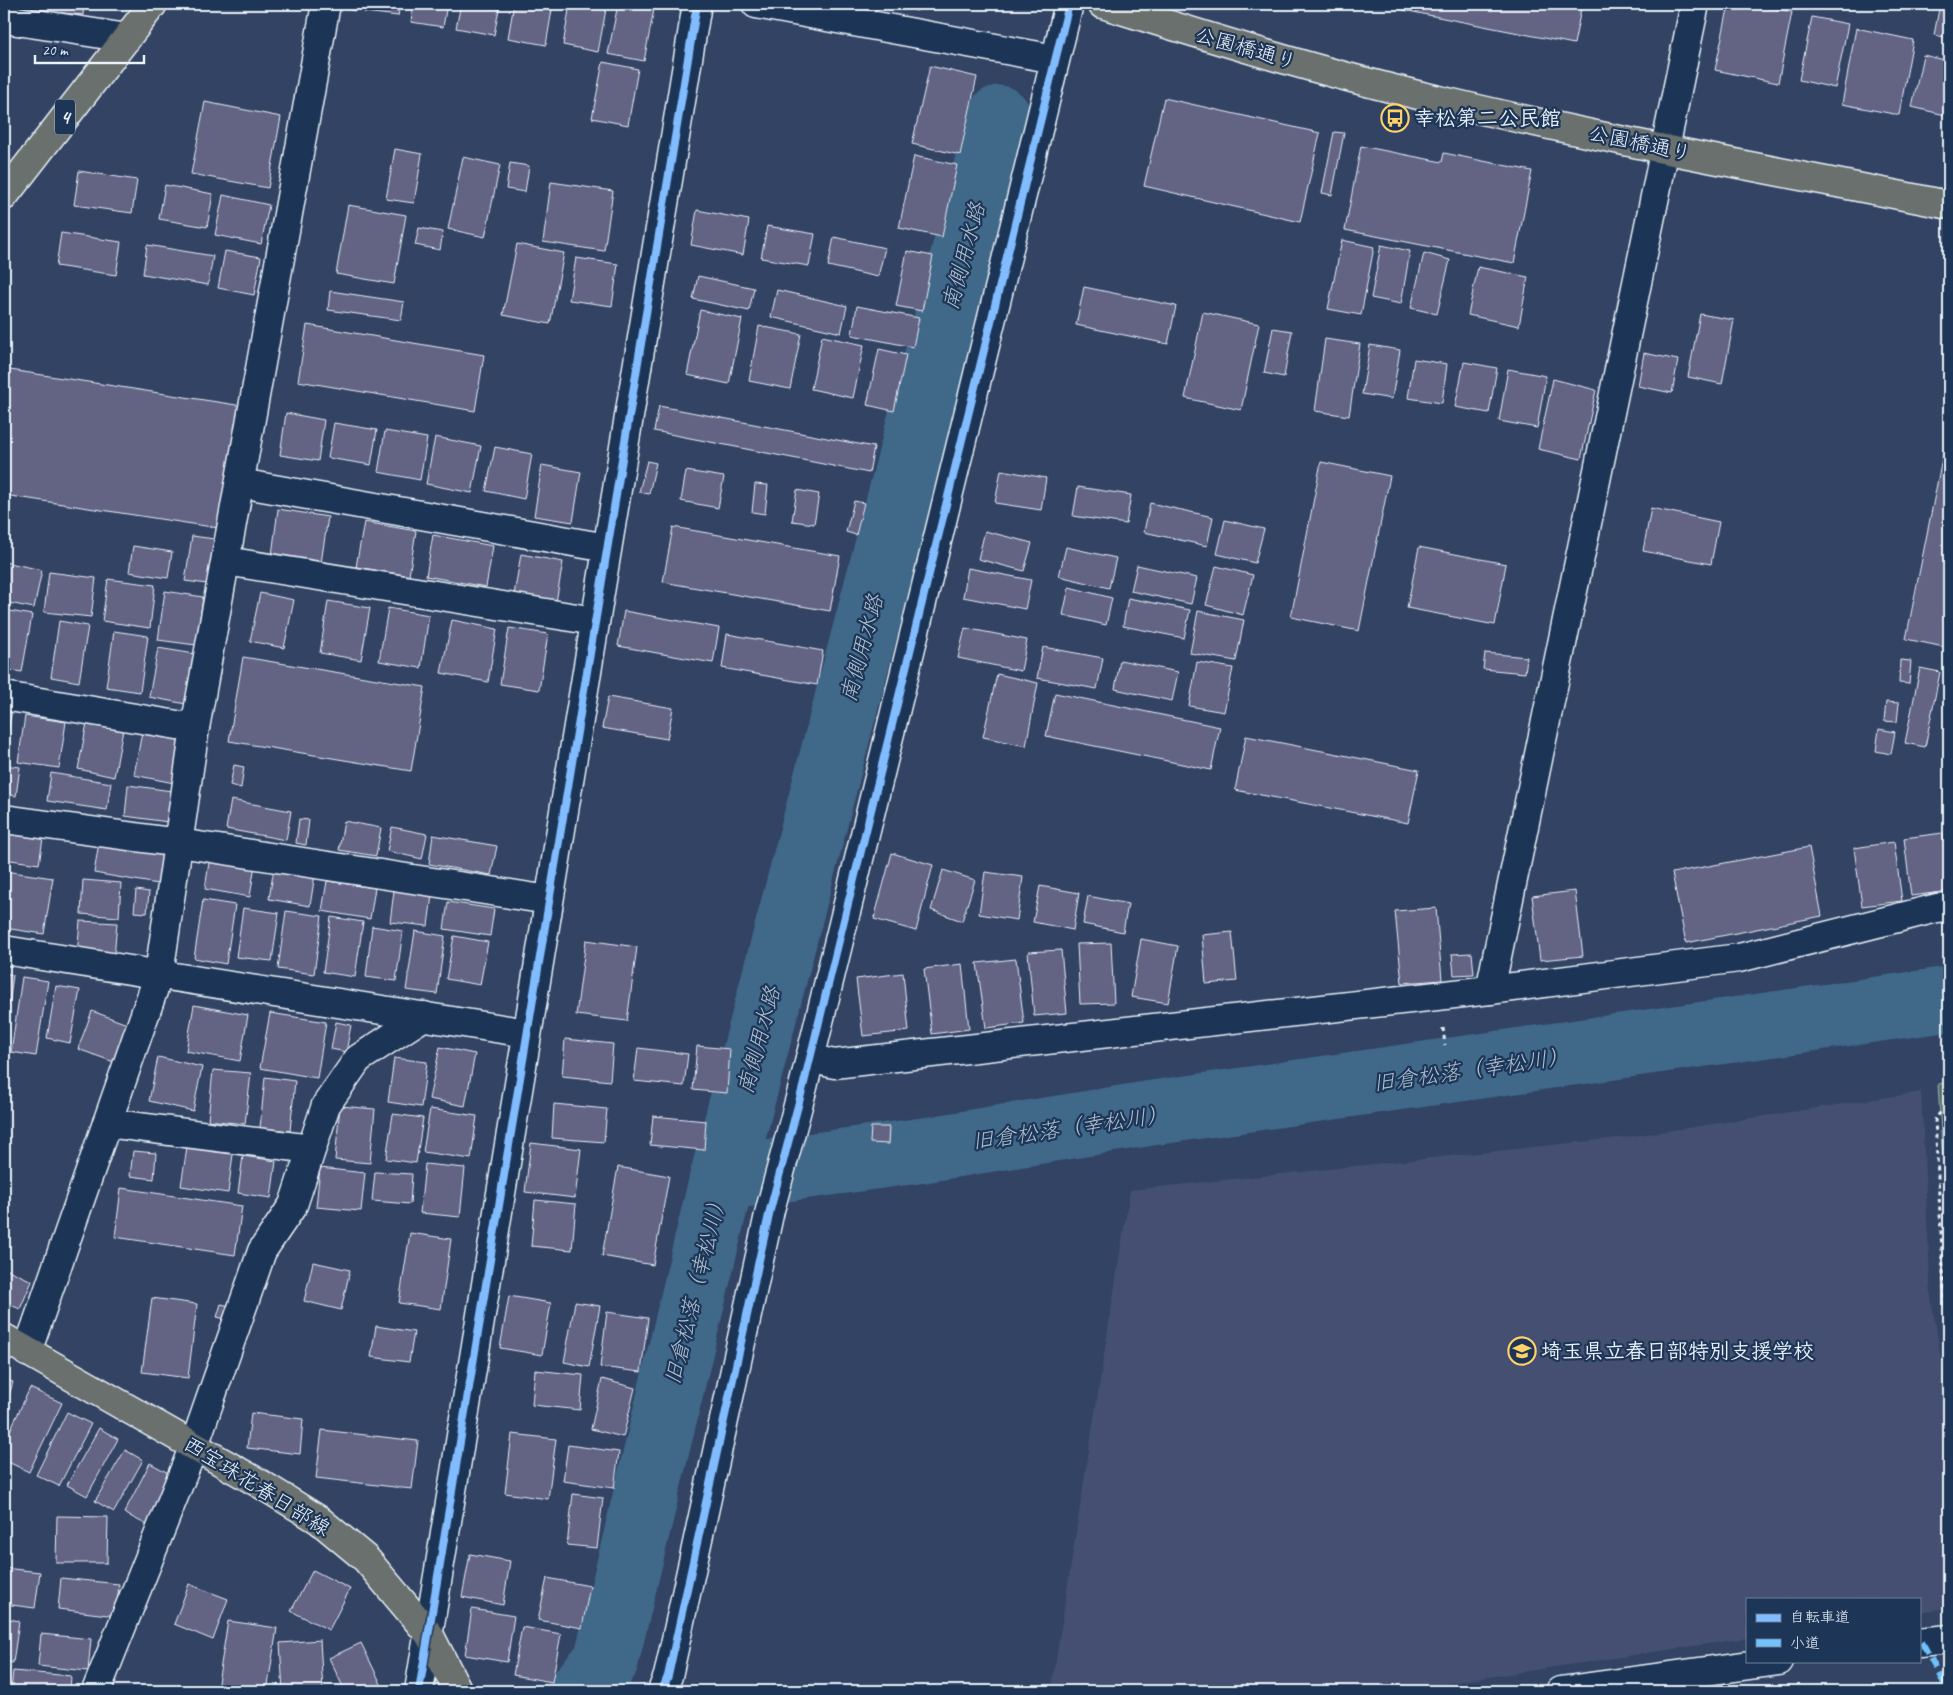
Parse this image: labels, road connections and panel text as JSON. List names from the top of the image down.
{
  "streets": {
    "main road": ["公園橋通り", "4", "西宝珠花春日部線"]
  },
  "water": ["南側用水路", "旧倉松落（幸松川）"],
  "places": {
    "bus stop": ["幸松第二公民館"],
    "school or university": ["埼玉県立春日部特別支援学校"]
  },
  "legend": ["自転車道", "小道"],
  "scale_bar": "20 m"
}
